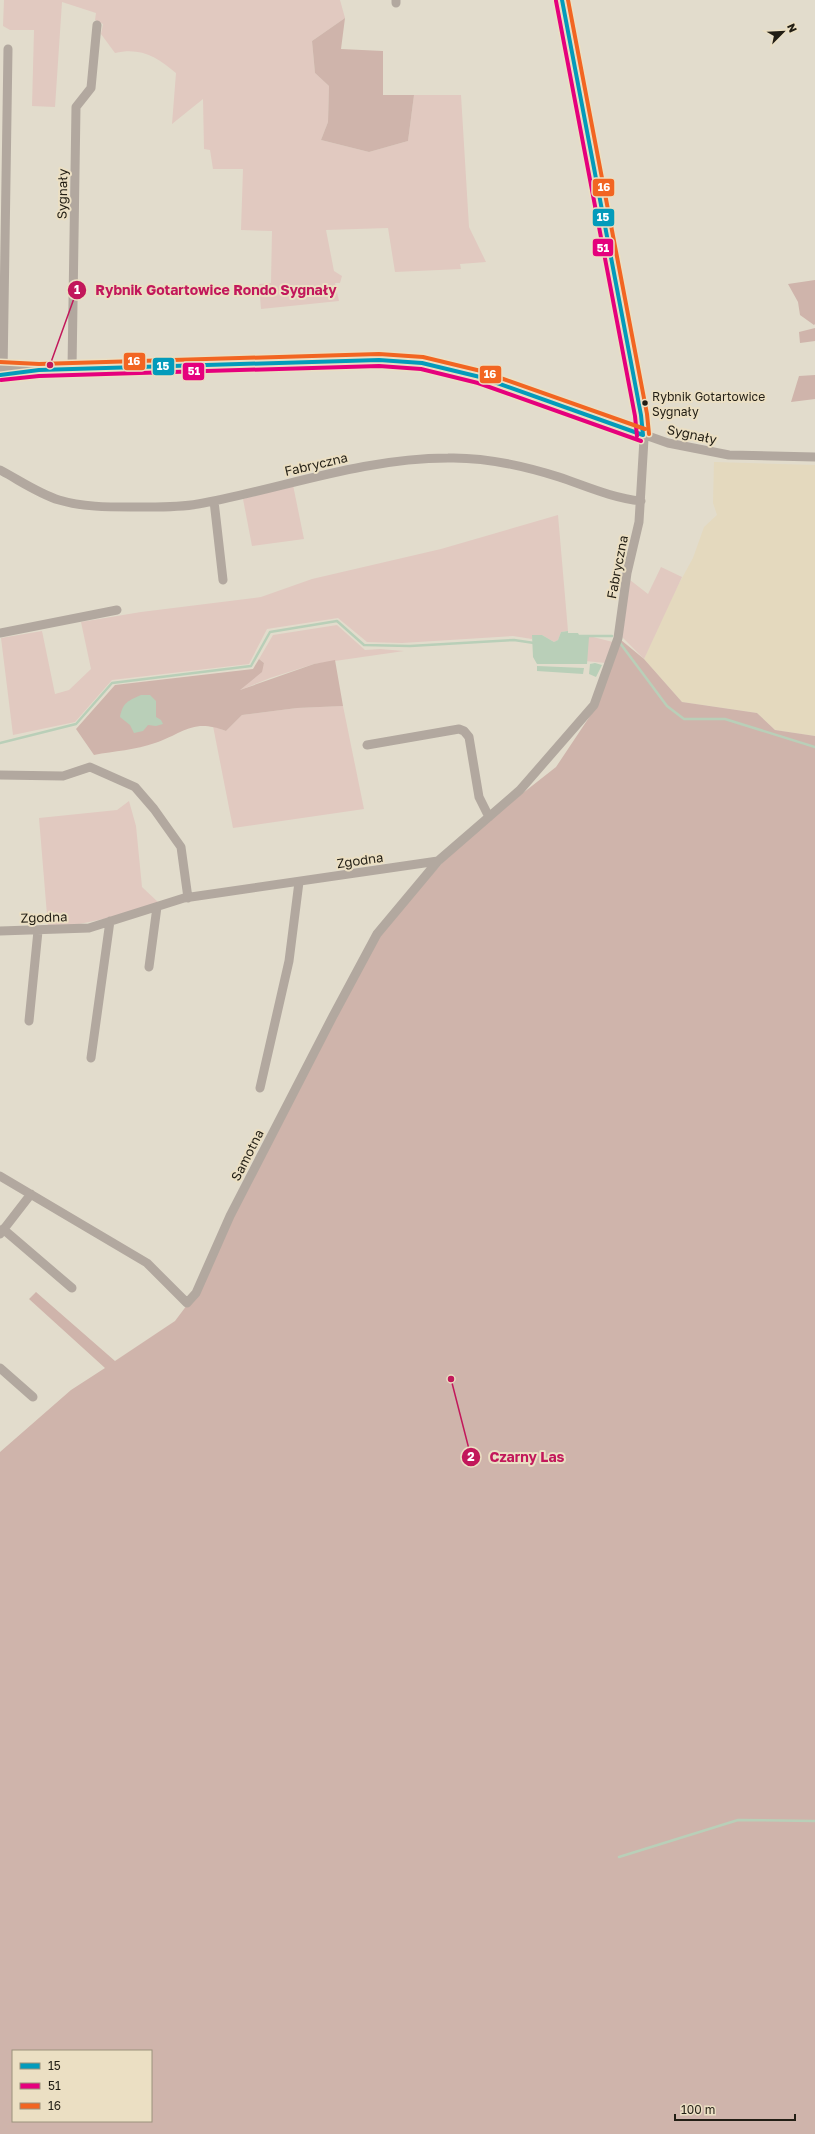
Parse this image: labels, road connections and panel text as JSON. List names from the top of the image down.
{
  "streets": {
    "street": [
      "Sygnały",
      "Fabryczna",
      "Zgodna",
      "Samotna"
    ]
  },
  "crossings": [
    ["Sygnały", "Fabryczna"],
    ["Zgodna", "Samotna"]
  ],
  "places": ["Rybnik Gotartowice Rondo Sygnały", "Rybnik Gotartowice Sygnały", "Czarny Las"],
  "lines": ["transit line 15", "transit line 16", "transit line 51"],
  "legend": ["15", "51", "16"],
  "scale_bar": "100 m",
  "north": "top right"
}
